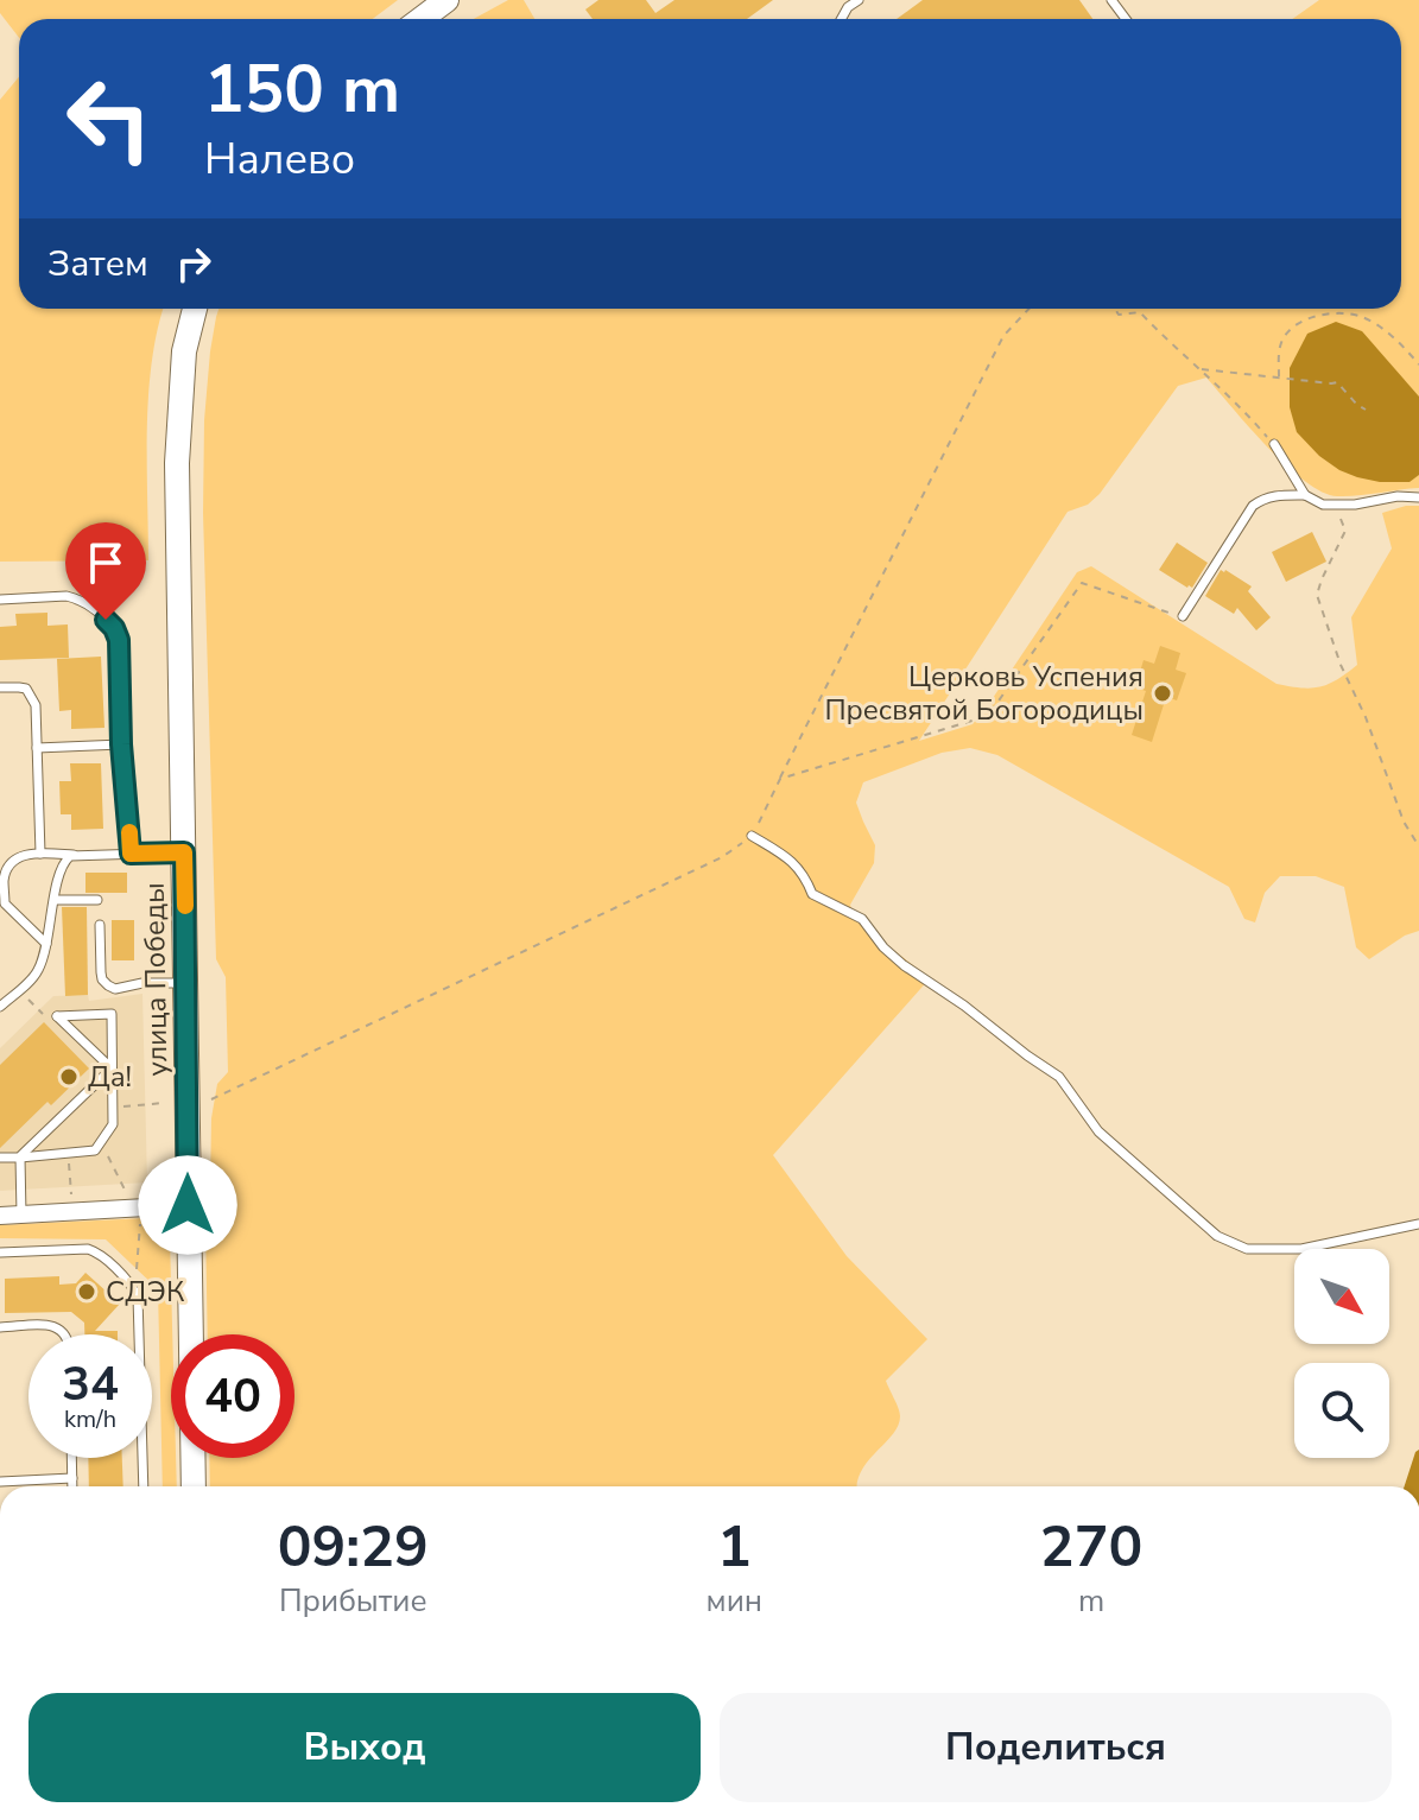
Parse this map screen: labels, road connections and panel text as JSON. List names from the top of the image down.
{
  "streets": {
    "street": ["улица Победы"]
  },
  "places": ["Церковь Успения Пресвятой Богородицы", "Да!", "СДЭК"],
  "north": "bottom right",
  "page": {
    "turn": ["150 m", "Налево"],
    "then": "Затем",
    "speed": "34 km/h",
    "limit": "40",
    "eta": [
      "09:29",
      "Прибытие",
      "1",
      "мин",
      "270",
      "m"
    ],
    "buttons": ["Выход", "Поделиться"]
  }
}
